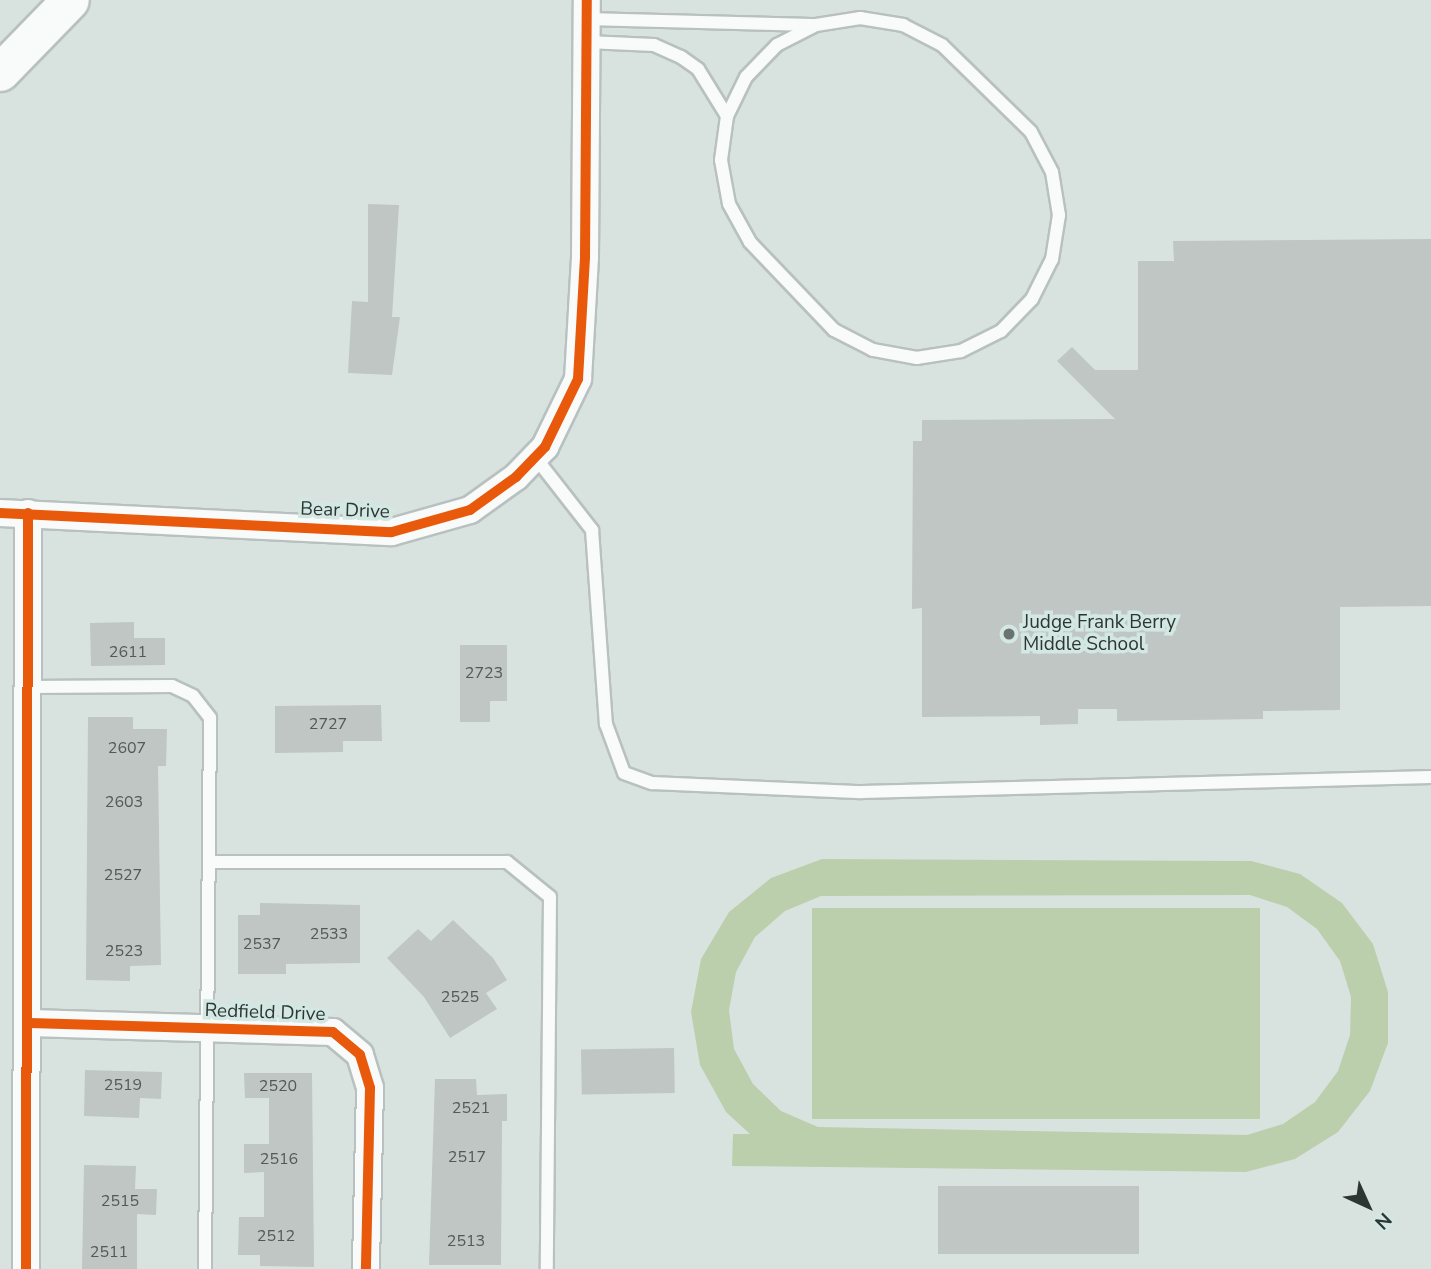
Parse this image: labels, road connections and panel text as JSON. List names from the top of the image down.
{
  "streets": {
    "street": ["Bear Drive", "Redfield Drive"]
  },
  "places": ["Judge Frank Berry Middle School"],
  "house_numbers": [
    "2611",
    "2723",
    "2727",
    "2607",
    "2603",
    "2527",
    "2533",
    "2537",
    "2523",
    "2525",
    "2519",
    "2520",
    "2521",
    "2517",
    "2516",
    "2515",
    "2512",
    "2513",
    "2511"
  ],
  "north": "bottom right"
}
